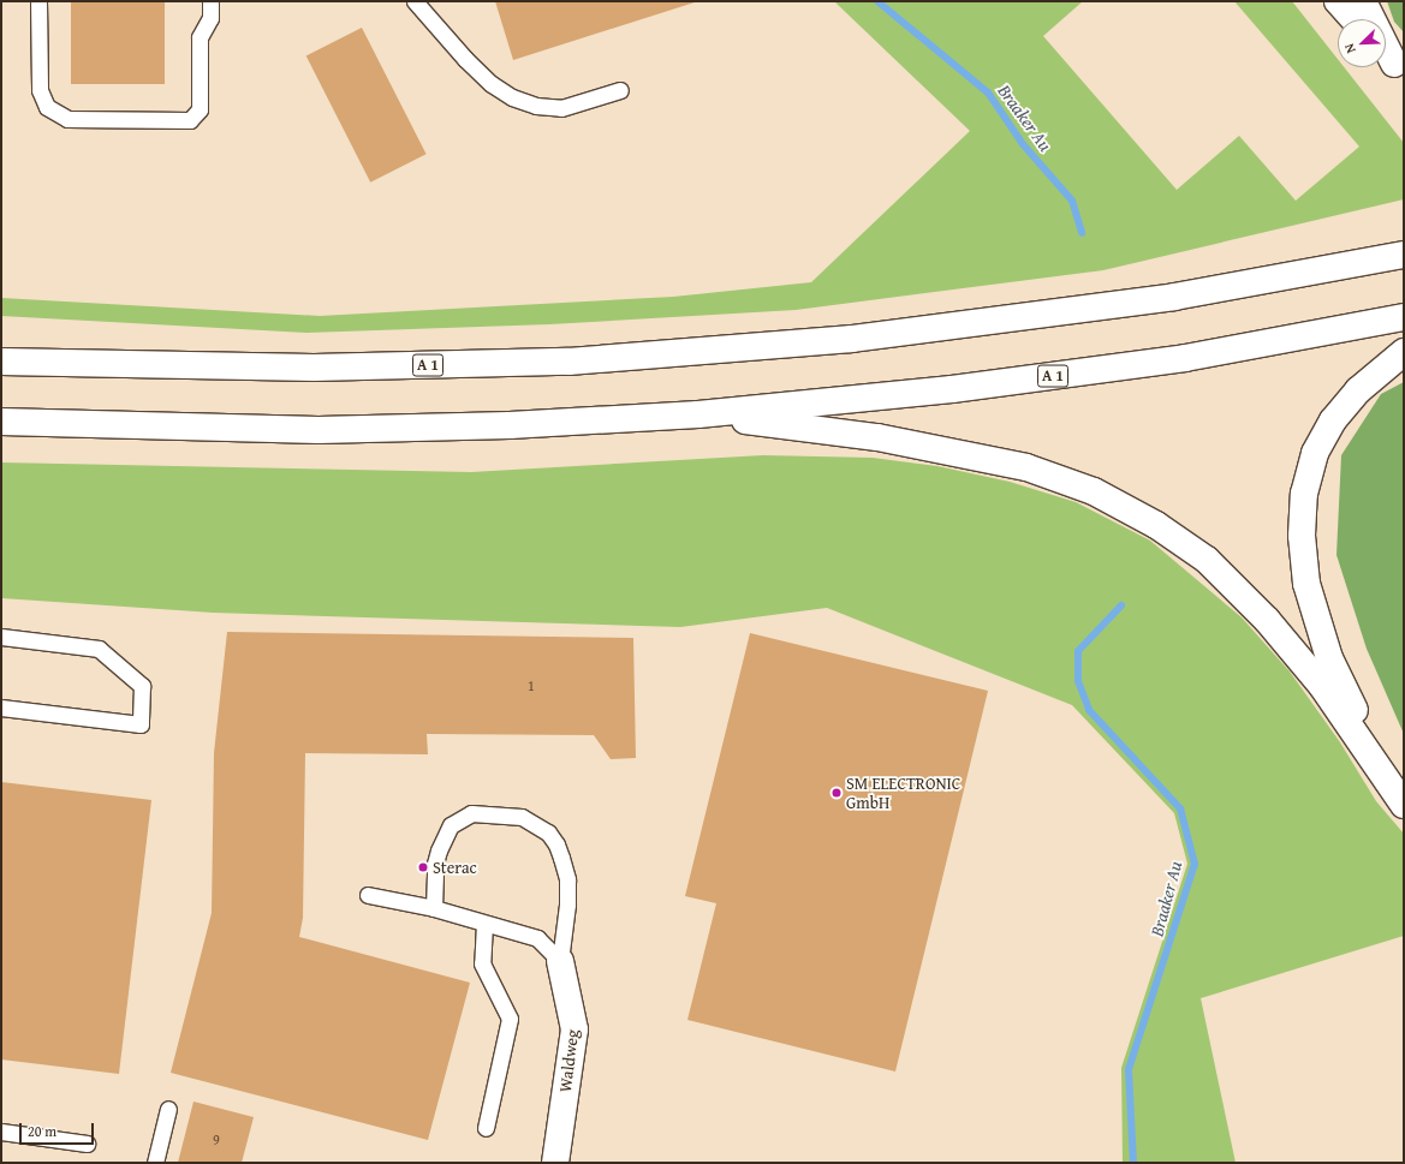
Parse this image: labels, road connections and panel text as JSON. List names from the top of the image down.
{
  "streets": {
    "main road": ["A 1", "Waldweg"]
  },
  "water": ["Braaker Au"],
  "places": ["SM ELECTRONIC GmbH", "Sterac"],
  "house_numbers": ["1", "9"],
  "scale_bar": "20 m",
  "north": "bottom left"
}
